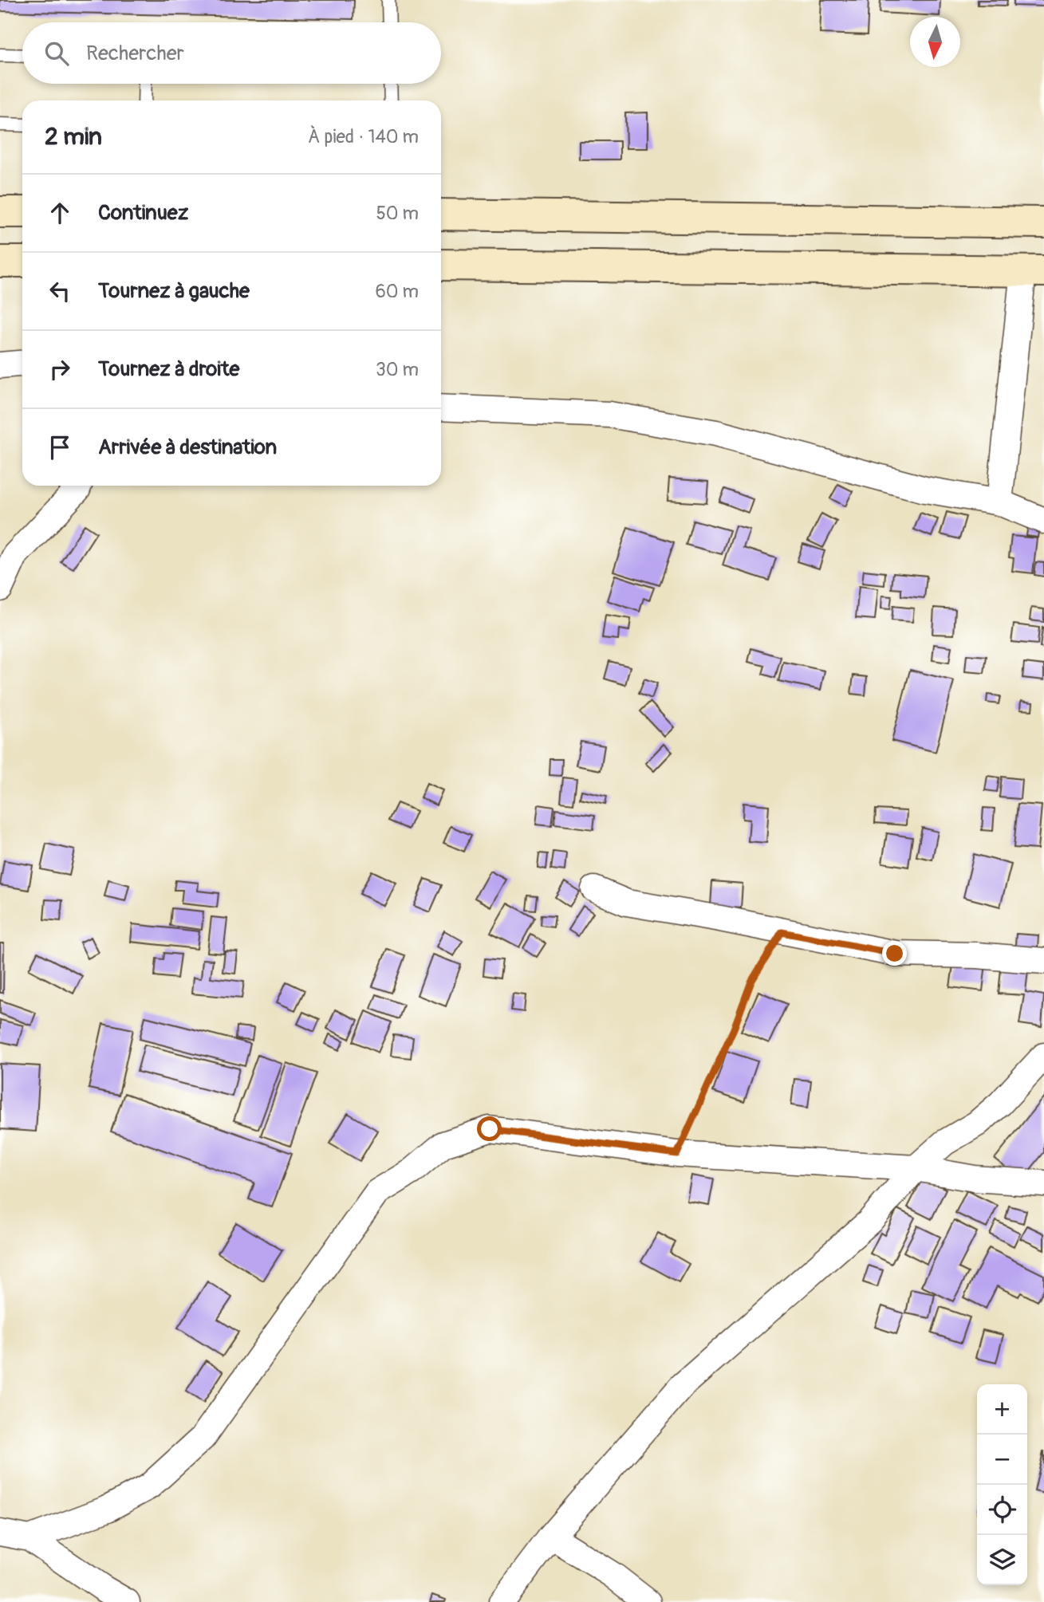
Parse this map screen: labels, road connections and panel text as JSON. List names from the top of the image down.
{
  "north": "bottom",
  "page": {
    "search": "Rechercher",
    "heading": ["2 min", "À pied · 140 m"],
    "list": [
      ["Continuez", "50 m"],
      ["Tournez à gauche", "60 m"],
      ["Tournez à droite", "30 m"],
      "Arrivée à destination"
    ],
    "map_buttons": ["+", "−"]
  }
}
